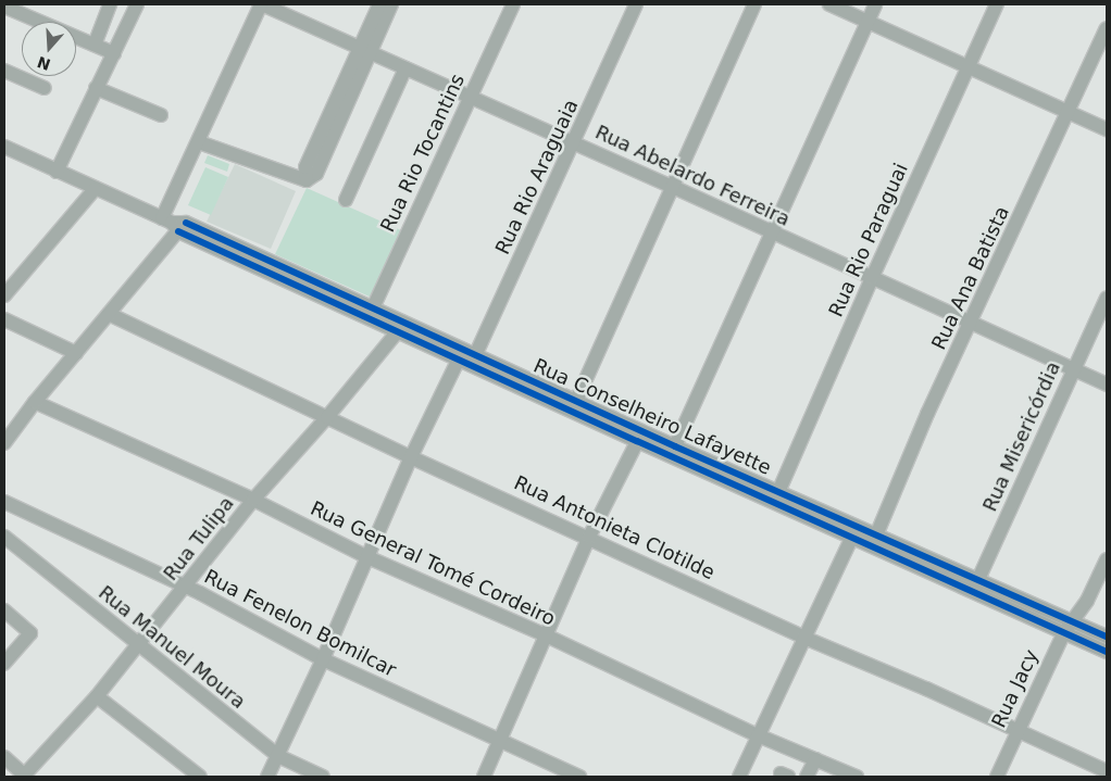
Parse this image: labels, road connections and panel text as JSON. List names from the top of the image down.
{
  "streets": {
    "street": [
      "Rua Rio Tocantins",
      "Rua Abelardo Ferreira",
      "Rua Rio Araguaia",
      "Rua Rio Paraguai",
      "Rua Ana Batista",
      "Rua Conselheiro Lafayette",
      "Rua Misericórdia",
      "Rua Antonieta Clotilde",
      "Rua Tulipa",
      "Rua General Tomé Cordeiro",
      "Rua Fenelon Bomilcar",
      "Rua Manuel Moura",
      "Rua Jacy"
    ]
  },
  "crossings": [
    ["Rua Rio Tocantins", "Rua Abelardo Ferreira"],
    ["Rua Rio Tocantins", "Rua Conselheiro Lafayette"],
    ["Rua Abelardo Ferreira", "Rua Rio Araguaia"],
    ["Rua Abelardo Ferreira", "Rua Rio Paraguai"],
    ["Rua Abelardo Ferreira", "Rua Ana Batista"],
    ["Rua Abelardo Ferreira", "Rua Misericórdia"],
    ["Rua Rio Araguaia", "Rua Conselheiro Lafayette"],
    ["Rua Rio Araguaia", "Rua Antonieta Clotilde"],
    ["Rua Rio Araguaia", "Rua General Tomé Cordeiro"],
    ["Rua Rio Araguaia", "Rua Fenelon Bomilcar"],
    ["Rua Rio Araguaia", "Rua Manuel Moura"],
    ["Rua Rio Paraguai", "Rua Conselheiro Lafayette"],
    ["Rua Ana Batista", "Rua Conselheiro Lafayette"],
    ["Rua Conselheiro Lafayette", "Rua Misericórdia"],
    ["Rua Conselheiro Lafayette", "Rua Tulipa"],
    ["Rua Conselheiro Lafayette", "Rua Jacy"],
    ["Rua Antonieta Clotilde", "Rua Tulipa"],
    ["Rua Antonieta Clotilde", "Rua Jacy"],
    ["Rua Tulipa", "Rua General Tomé Cordeiro"],
    ["Rua Tulipa", "Rua Fenelon Bomilcar"],
    ["Rua Tulipa", "Rua Manuel Moura"]
  ],
  "north": "bottom"
}
